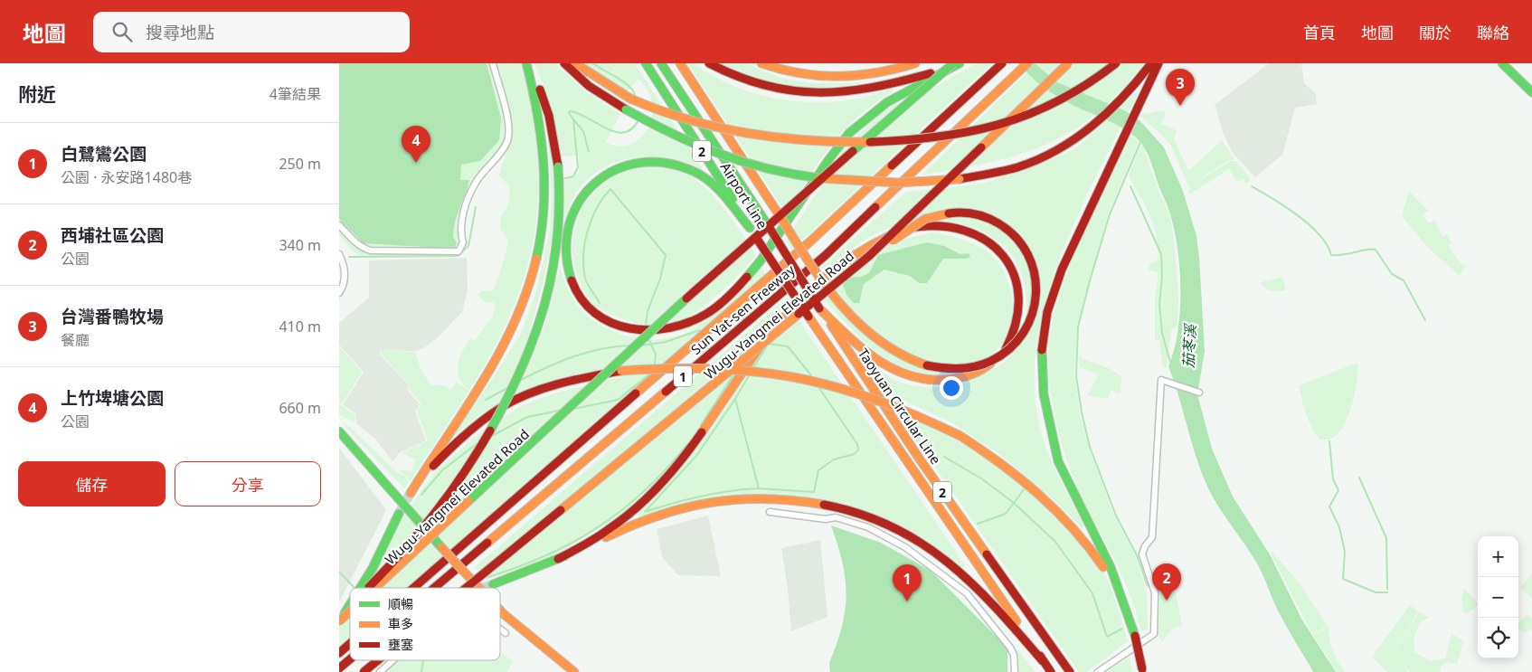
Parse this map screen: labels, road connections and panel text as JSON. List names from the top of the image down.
{
  "streets": {
    "main road": [
      "2",
      "Airport Line",
      "Sun Yat-sen Freeway",
      "Wugu-Yangmei Elevated Road",
      "1",
      "Taoyuan Circular Line"
    ]
  },
  "crossings": [
    ["Airport Line", "Taoyuan Circular Line"]
  ],
  "water": ["茄苳溪"],
  "legend": ["順暢", "車多", "壅塞"],
  "page": {
    "header": "地圖",
    "search": "搜尋地點",
    "nav": [
      "首頁",
      "地圖",
      "關於",
      "聯絡"
    ],
    "heading": ["附近", "4筆結果"],
    "pins": [
      "3",
      "4",
      "2",
      "1"
    ],
    "list": [
      {
        "mark": "1",
        "name": "白鷺鸞公園",
        "note": "公園 · 永安路1480巷",
        "value": "250 m"
      },
      {
        "mark": "2",
        "name": "西埔社區公園",
        "note": "公園",
        "value": "340 m"
      },
      {
        "mark": "3",
        "name": "台灣番鴨牧場",
        "note": "餐廳",
        "value": "410 m"
      },
      {
        "mark": "4",
        "name": "上竹埤塘公園",
        "note": "公園",
        "value": "660 m"
      }
    ],
    "buttons": ["儲存", "分享"],
    "map_buttons": ["+", "−"]
  }
}
